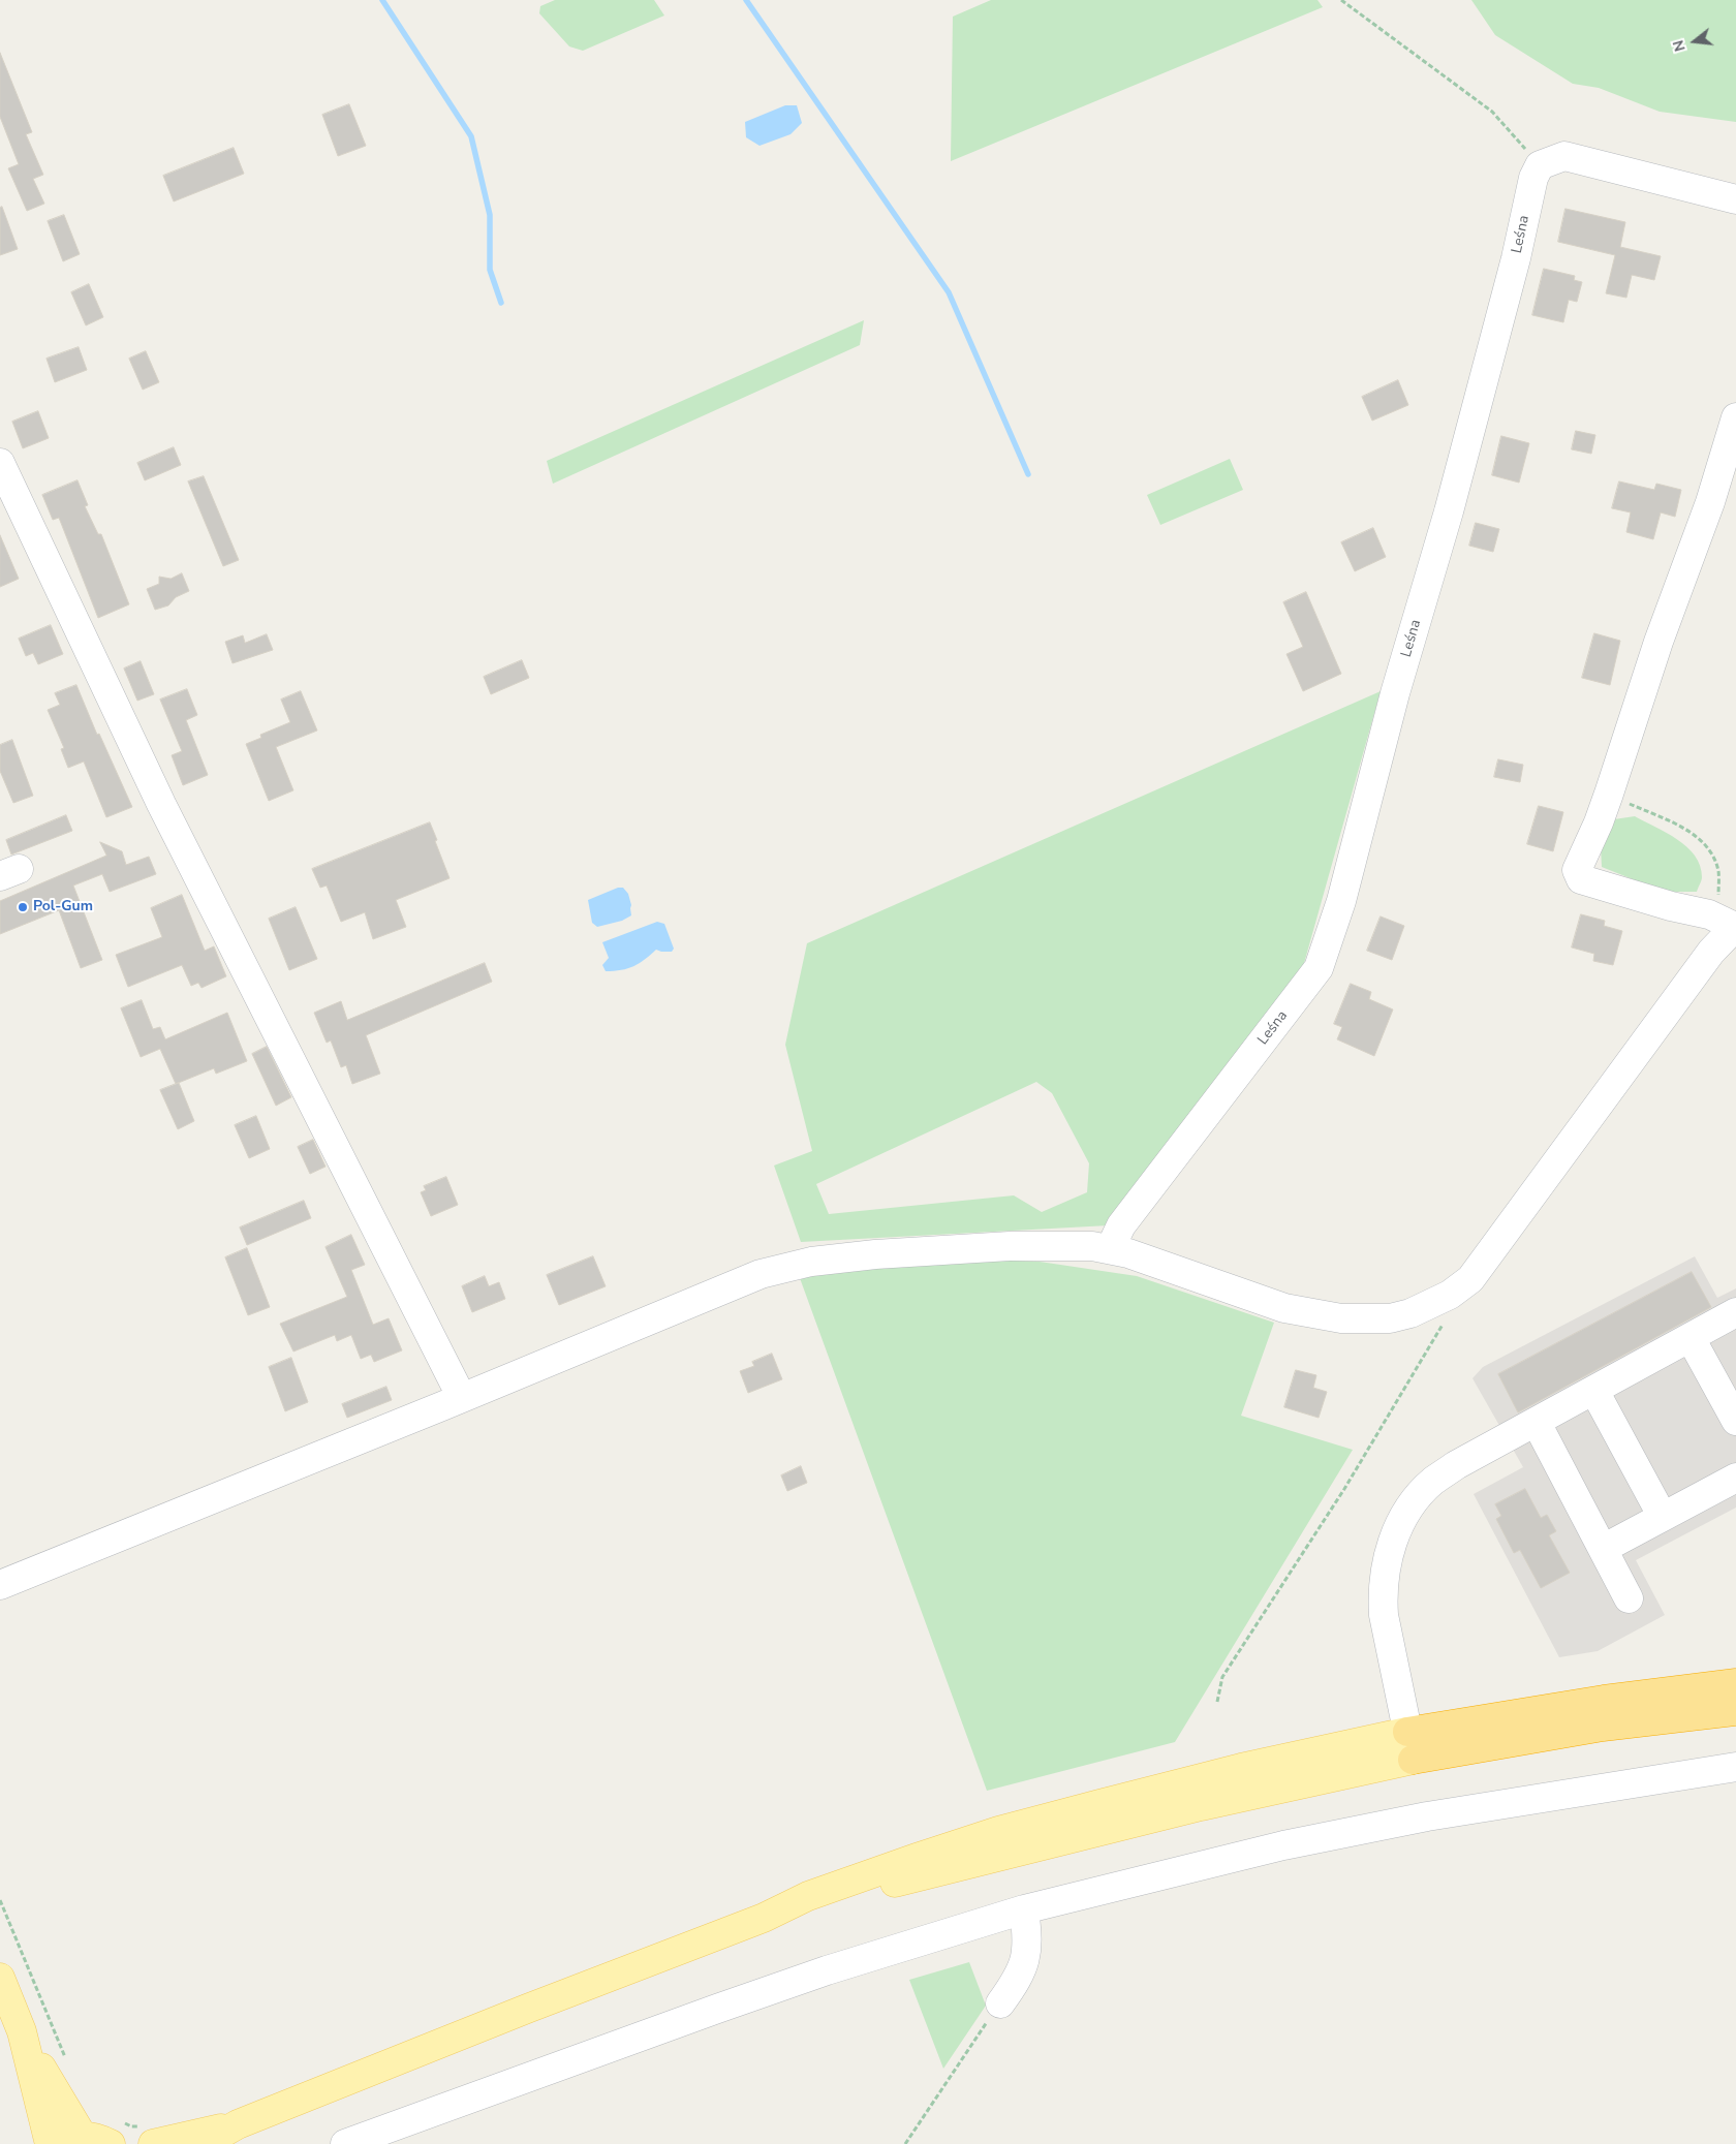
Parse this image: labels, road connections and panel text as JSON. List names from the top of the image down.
{
  "streets": {
    "street": ["Leśna"]
  },
  "places": ["Pol-Gum"],
  "north": "left"
}
